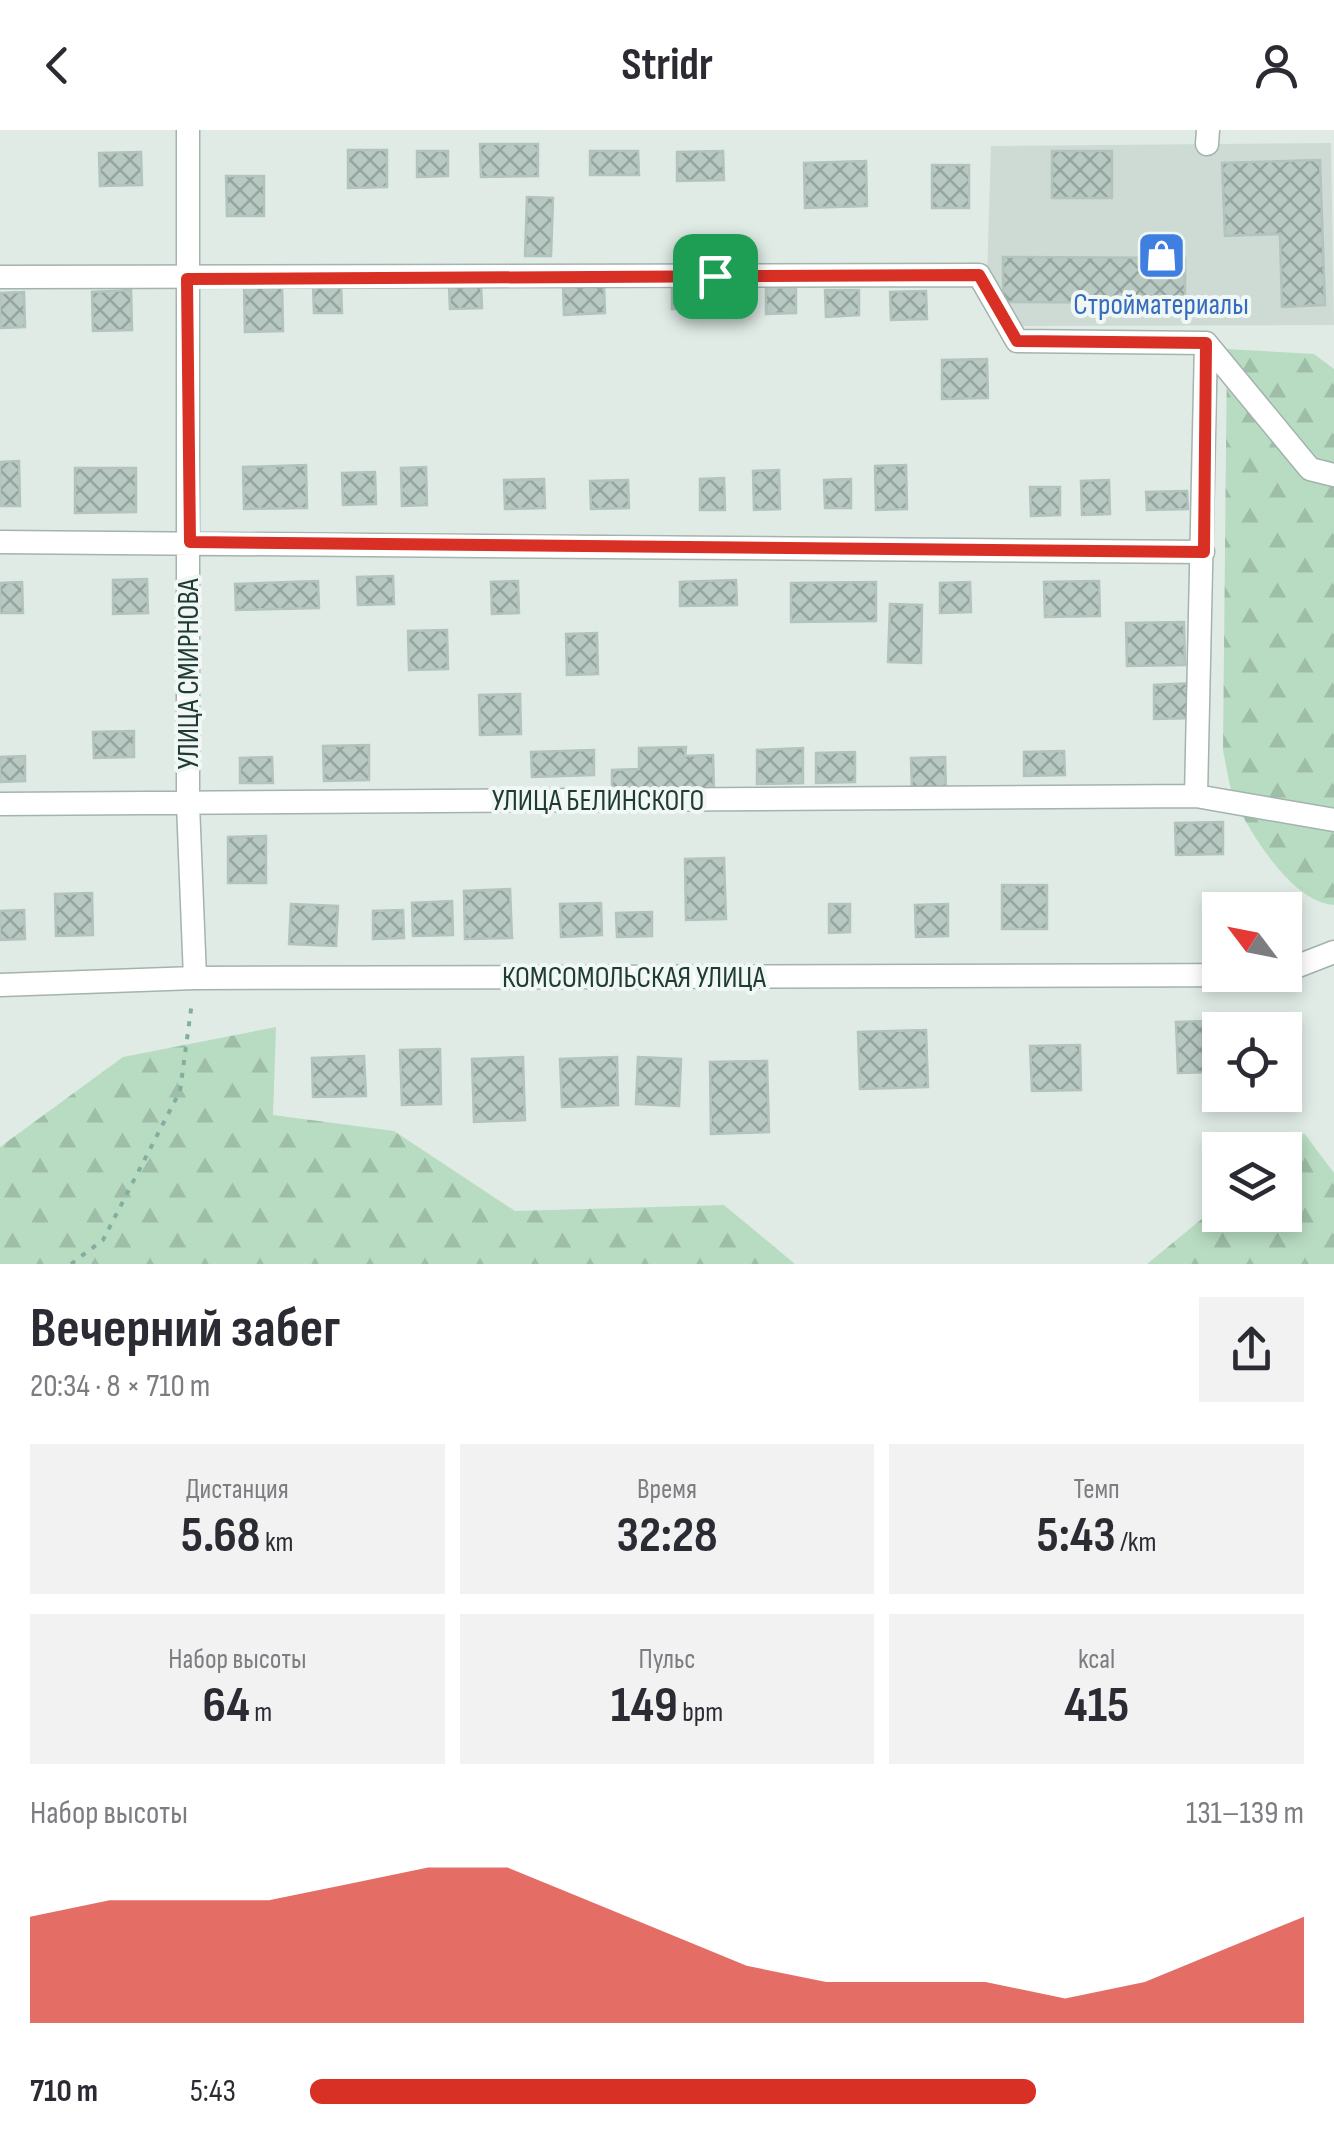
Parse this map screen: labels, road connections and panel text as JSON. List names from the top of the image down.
{
  "streets": {
    "street": ["УЛИЦА СМИРНОВА", "УЛИЦА БЕЛИНСКОГО", "КОМСОМОЛЬСКАЯ УЛИЦА"]
  },
  "crossings": [
    ["УЛИЦА СМИРНОВА", "УЛИЦА БЕЛИНСКОГО"],
    ["УЛИЦА СМИРНОВА", "КОМСОМОЛЬСКАЯ УЛИЦА"]
  ],
  "places": {
    "shop": ["Стройматериалы"]
  },
  "north": "top left",
  "page": {
    "header": "Stridr",
    "heading": ["Вечерний забег", "20:34 · 8 × 710 m"],
    "stats": [
      ["Дистанция", "5.68 km"],
      ["Время", "32:28"],
      ["Темп", "5:43 /km"],
      ["Набор высоты", "64 m"],
      ["Пульс", "149 bpm"],
      ["kcal", "415"]
    ],
    "chart": ["Набор высоты", "131–139 m"],
    "list": [
      {
        "name": "710 m",
        "note": "5:43"
      }
    ]
  }
}
